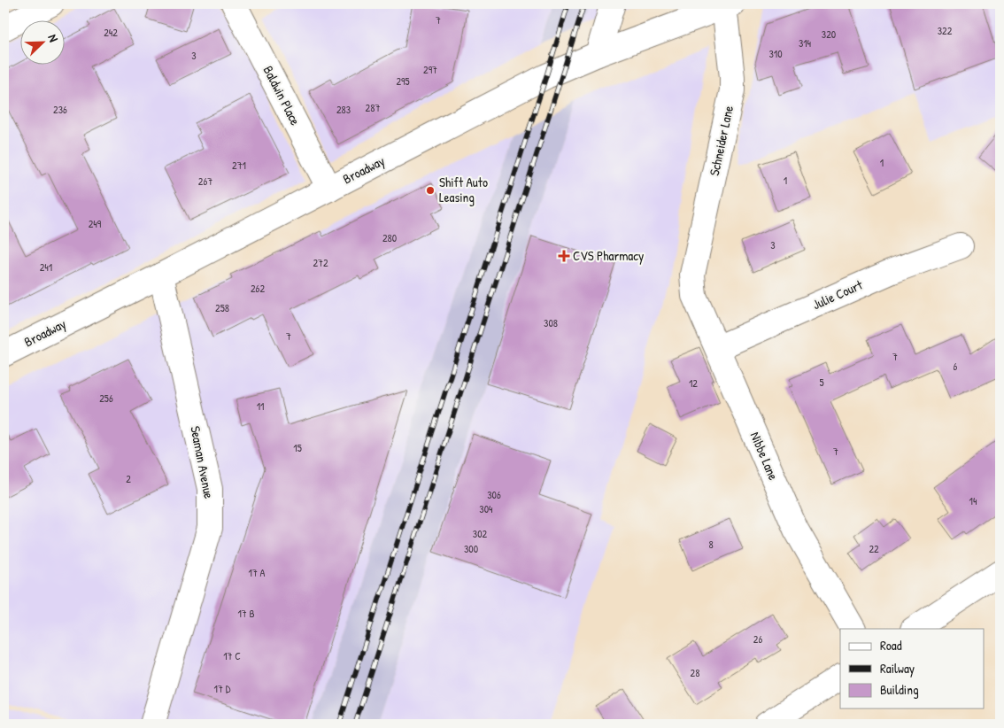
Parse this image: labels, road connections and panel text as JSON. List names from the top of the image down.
{
  "streets": {
    "street": [
      "Baldwin Place",
      "Schneider Lane",
      "Broadway",
      "Julie Court",
      "Nibbe Lane",
      "Seaman Avenue"
    ]
  },
  "crossings": [
    ["Baldwin Place", "Broadway"],
    ["Schneider Lane", "Broadway"],
    ["Schneider Lane", "Nibbe Lane"],
    ["Broadway", "Seaman Avenue"],
    ["Julie Court", "Nibbe Lane"]
  ],
  "places": {
    "other": ["Shift Auto Leasing"],
    "health": ["CVS Pharmacy"]
  },
  "house_numbers": [
    "7",
    "322",
    "242",
    "320",
    "314",
    "310",
    "3",
    "297",
    "295",
    "287",
    "236",
    "283",
    "1",
    "271",
    "1",
    "267",
    "249",
    "280",
    "3",
    "272",
    "241",
    "262",
    "258",
    "308",
    "7",
    "7",
    "6",
    "5",
    "12",
    "256",
    "11",
    "15",
    "7",
    "2",
    "306",
    "14",
    "304",
    "302",
    "8",
    "300",
    "22",
    "17 A",
    "17 B",
    "26",
    "17 C",
    "28",
    "17 D"
  ],
  "legend": ["Road", "Railway", "Building"],
  "north": "top right"
}
